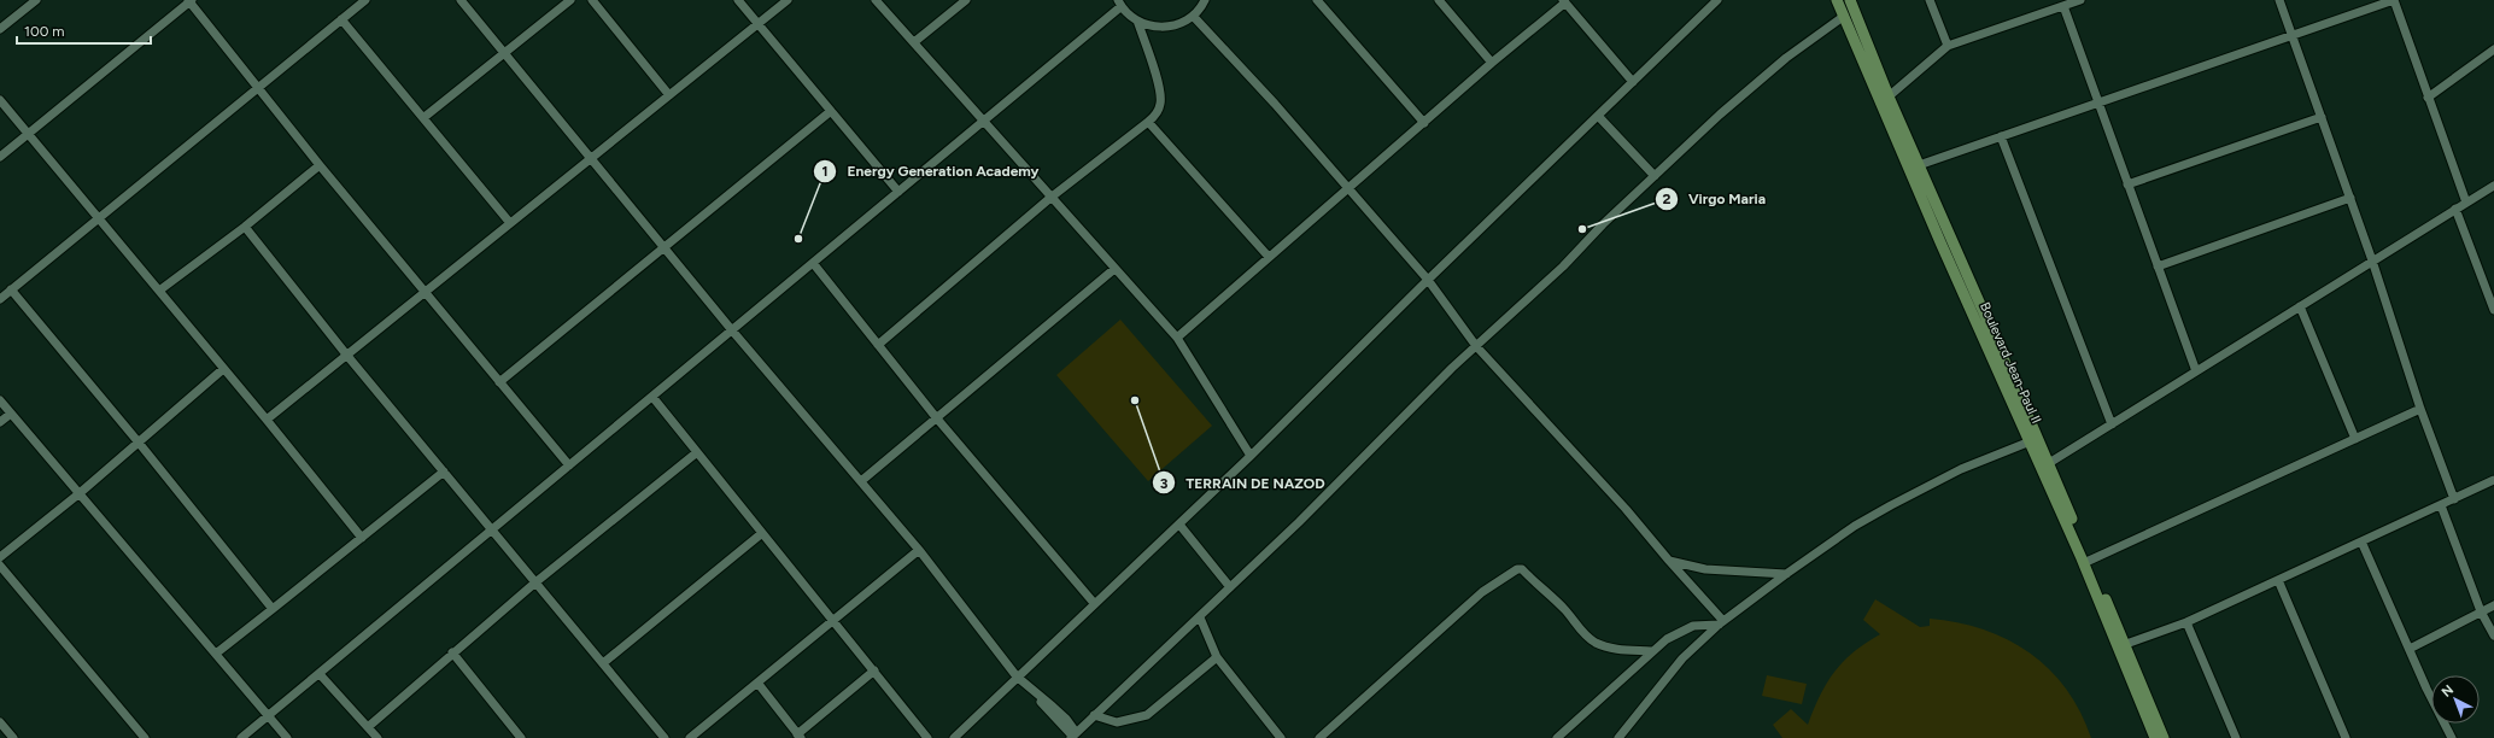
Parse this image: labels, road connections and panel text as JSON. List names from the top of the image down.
{
  "streets": {
    "main road": ["Boulevard Jean-Paul II"]
  },
  "places": ["Virgo Maria", "Energy Generation Academy", "TERRAIN DE NAZOD"],
  "scale_bar": "100 m",
  "north": "top left"
}
